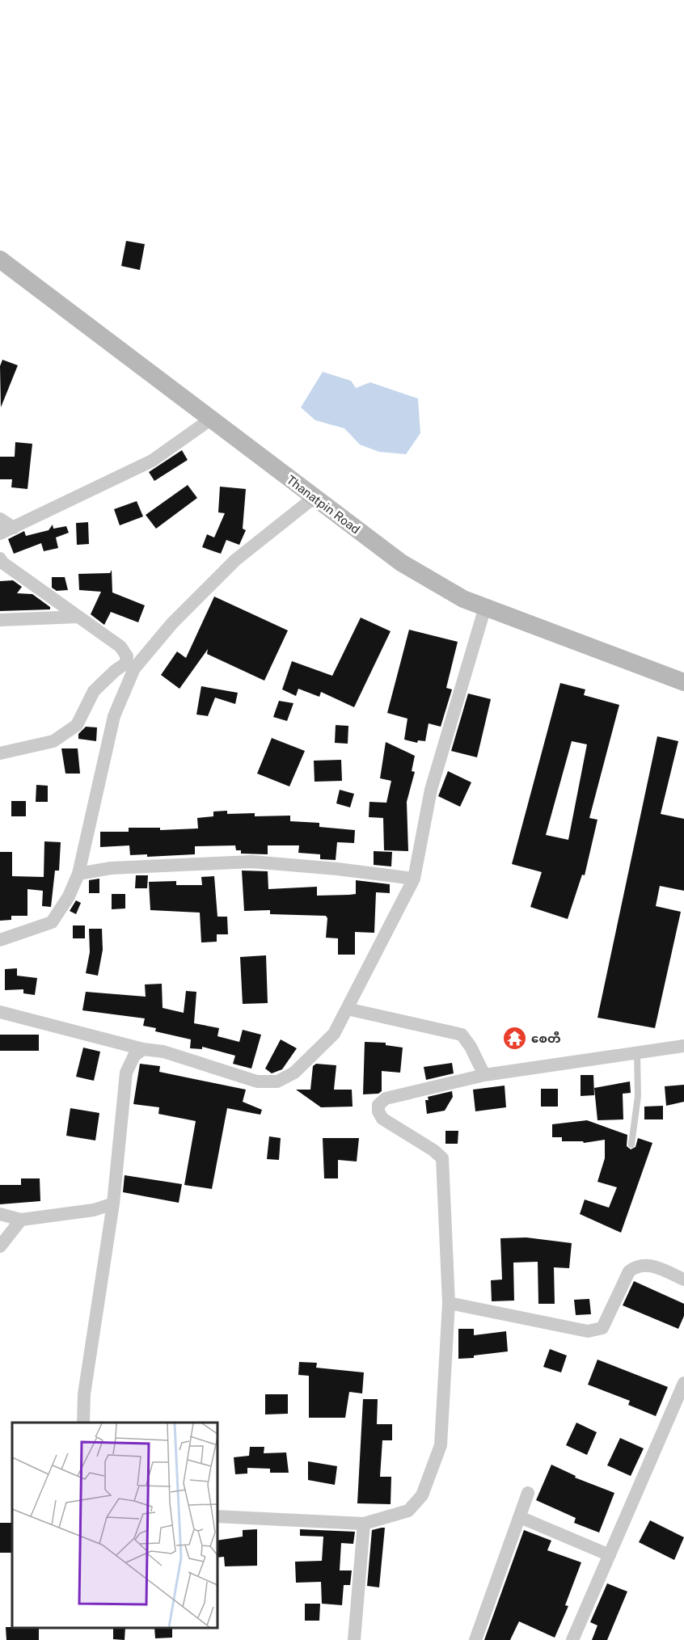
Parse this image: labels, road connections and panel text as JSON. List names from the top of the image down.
{
  "streets": {
    "main road": ["Thanatpin Road"]
  },
  "places": {
    "temple": ["စေတီ"]
  }
}
